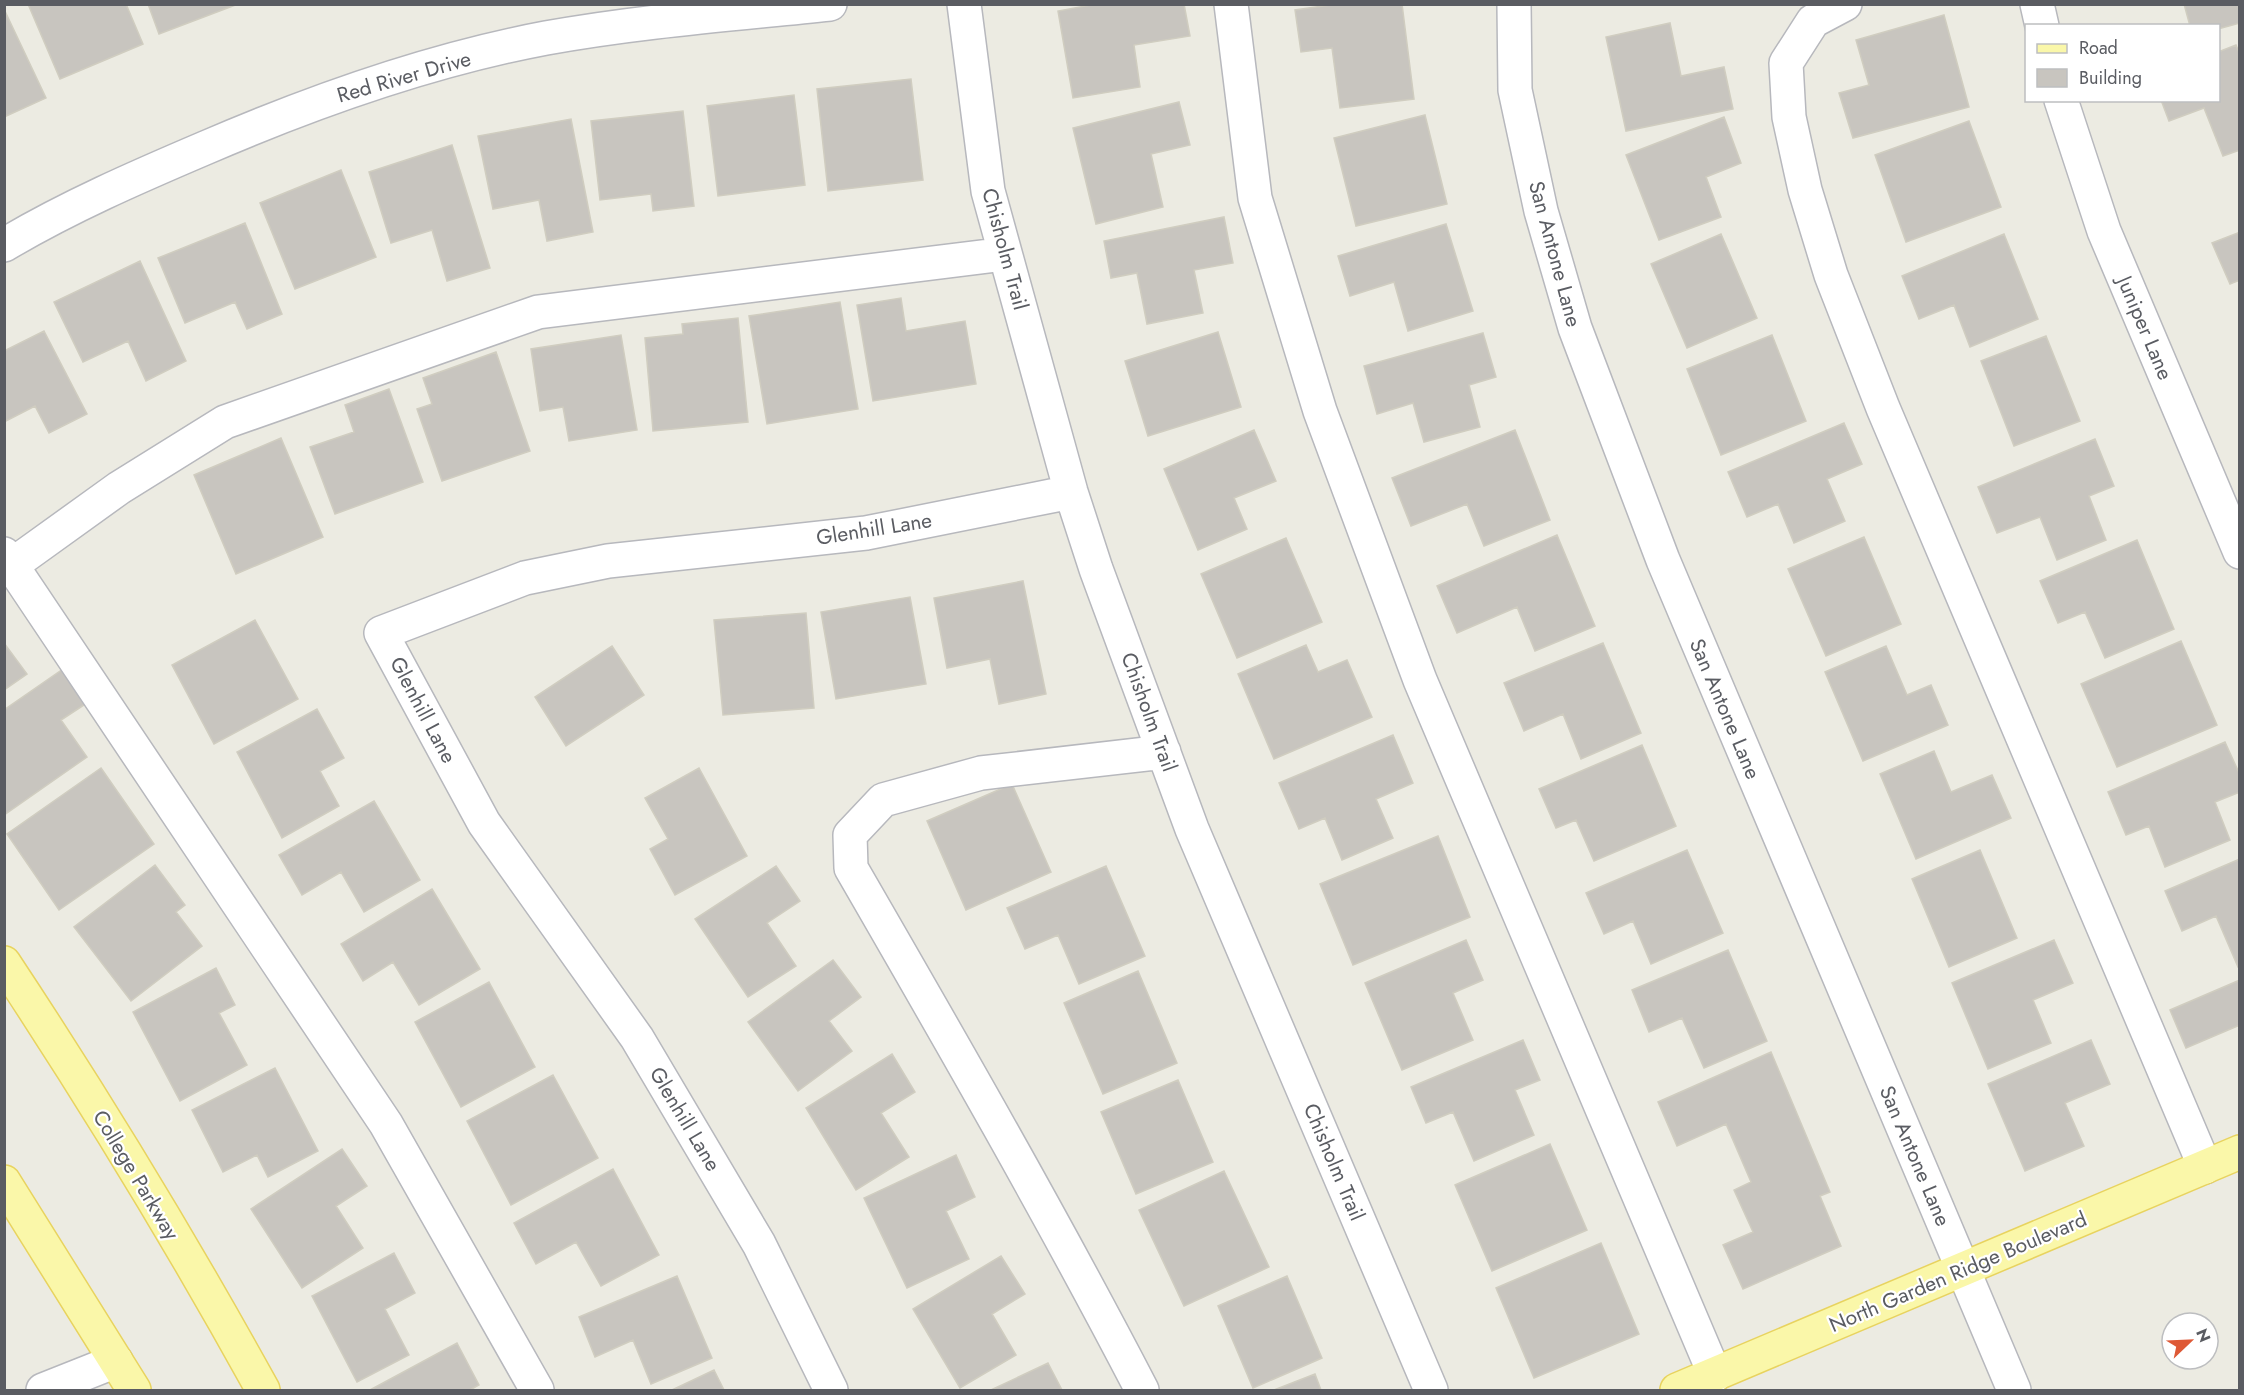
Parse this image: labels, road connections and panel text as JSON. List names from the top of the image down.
{
  "streets": {
    "main road": ["College Parkway", "North Garden Ridge Boulevard"],
    "street": [
      "Red River Drive",
      "Chisholm Trail",
      "San Antone Lane",
      "Juniper Lane",
      "Glenhill Lane"
    ]
  },
  "crossings": [
    ["Chisholm Trail", "Glenhill Lane"],
    ["San Antone Lane", "North Garden Ridge Boulevard"]
  ],
  "legend": ["Road", "Building"],
  "north": "top right"
}
